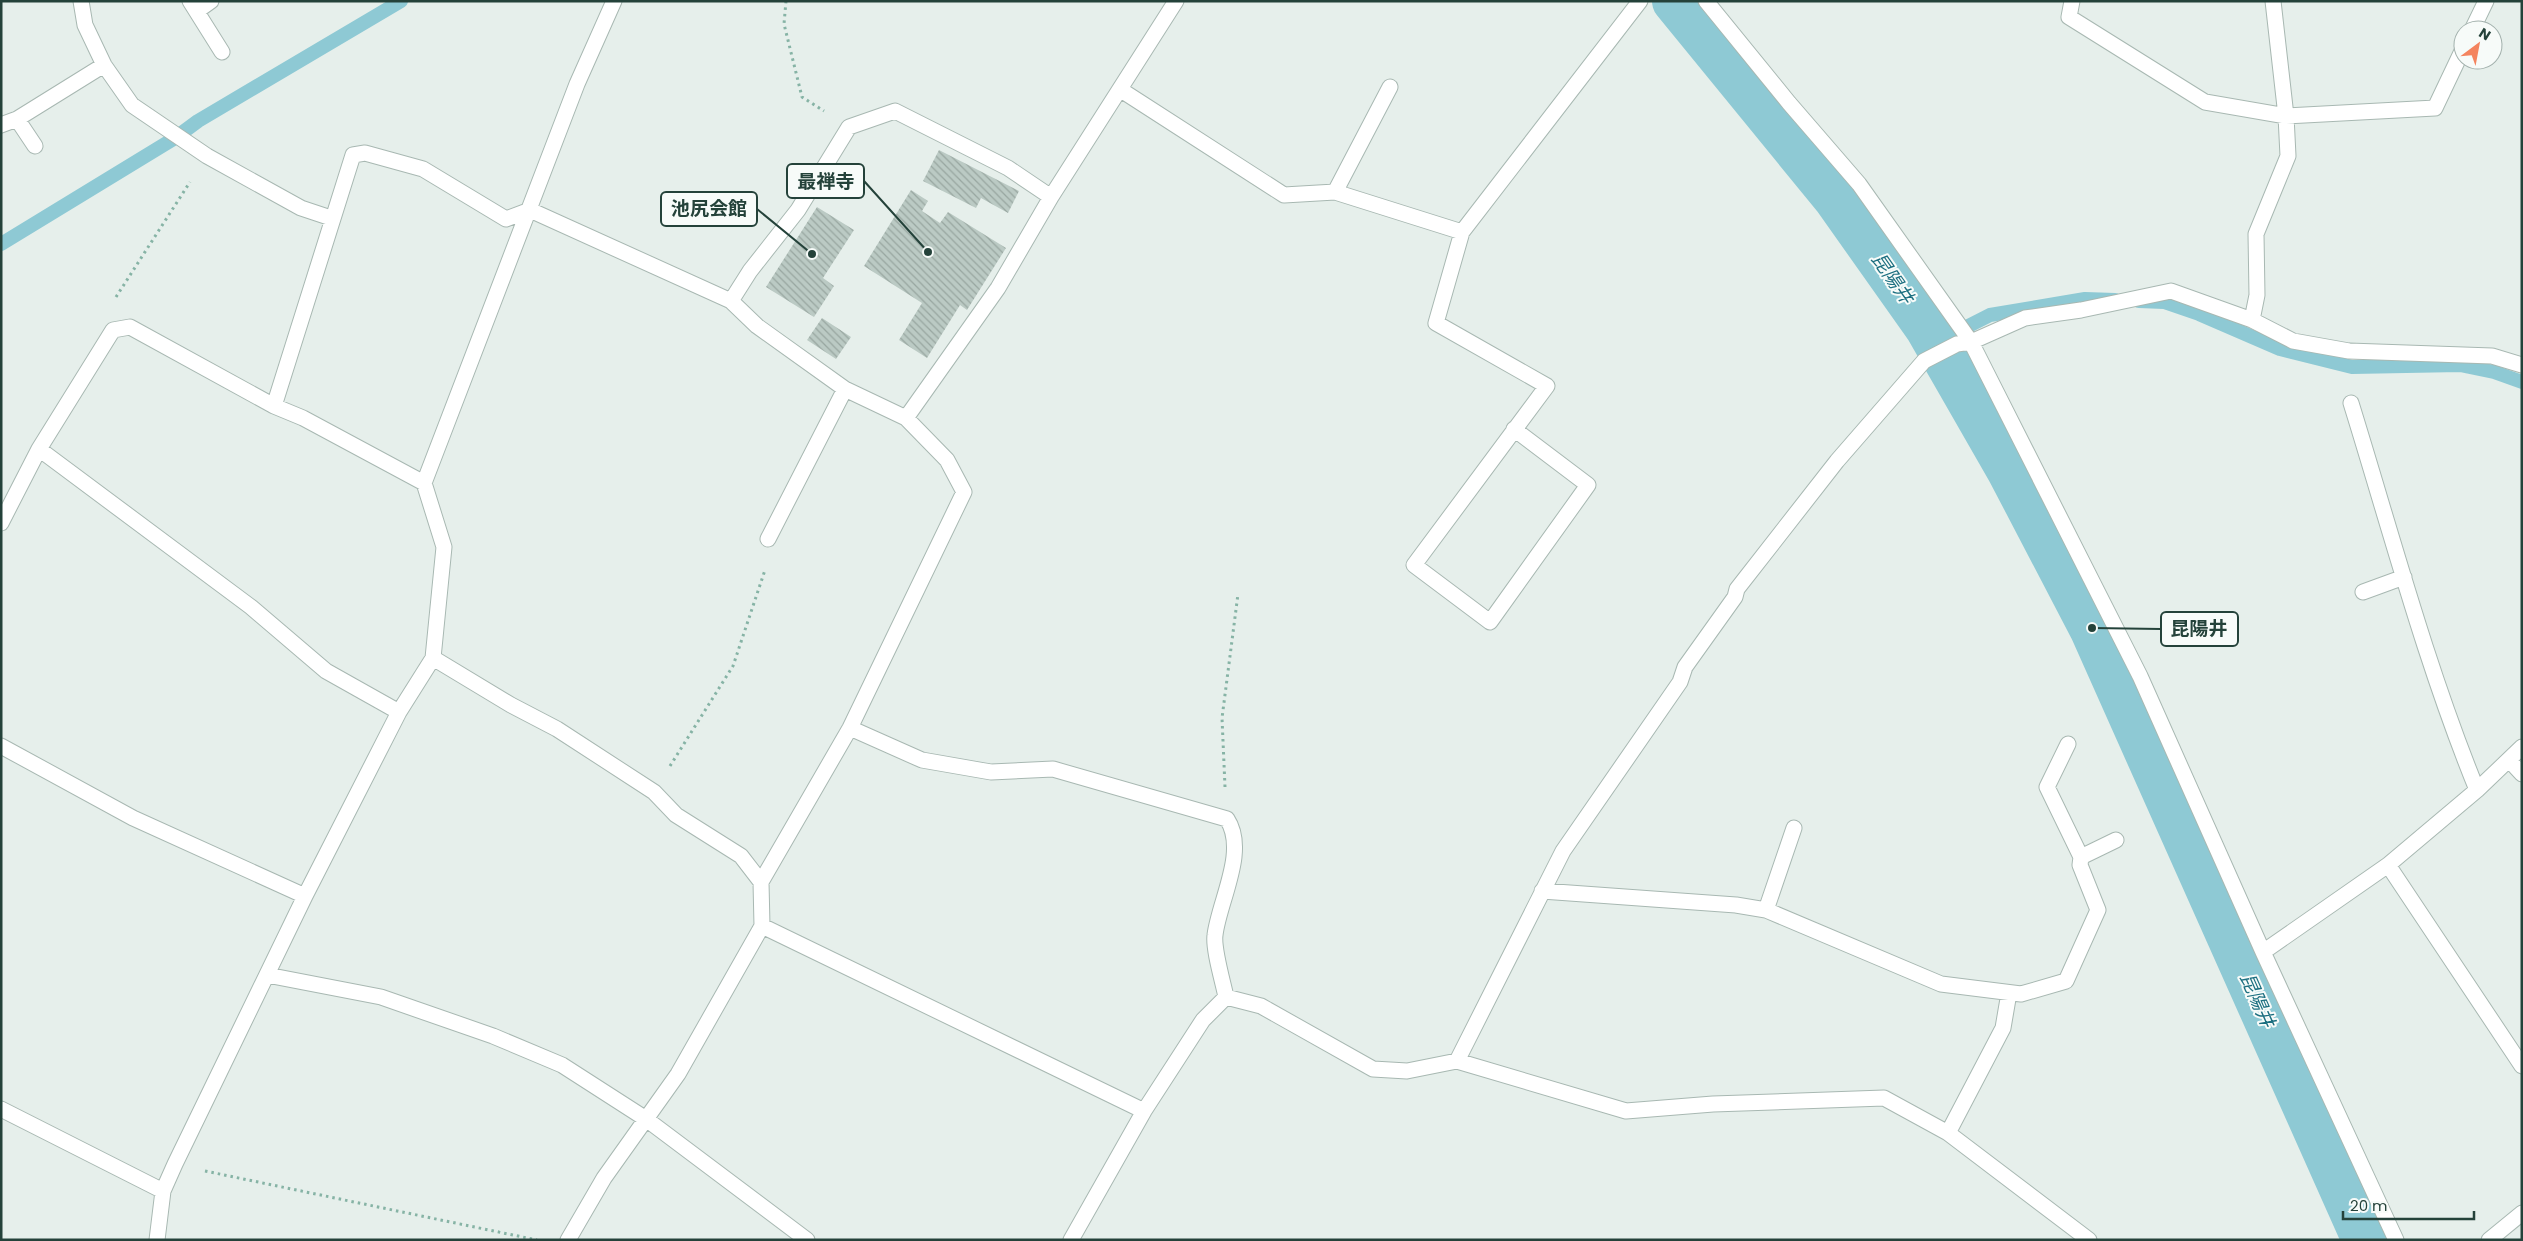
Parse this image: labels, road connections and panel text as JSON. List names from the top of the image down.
{
  "water": ["昆陽井"],
  "places": ["最禅寺", "池尻会館", "昆陽井"],
  "scale_bar": "20 m",
  "north": "top right"
}
